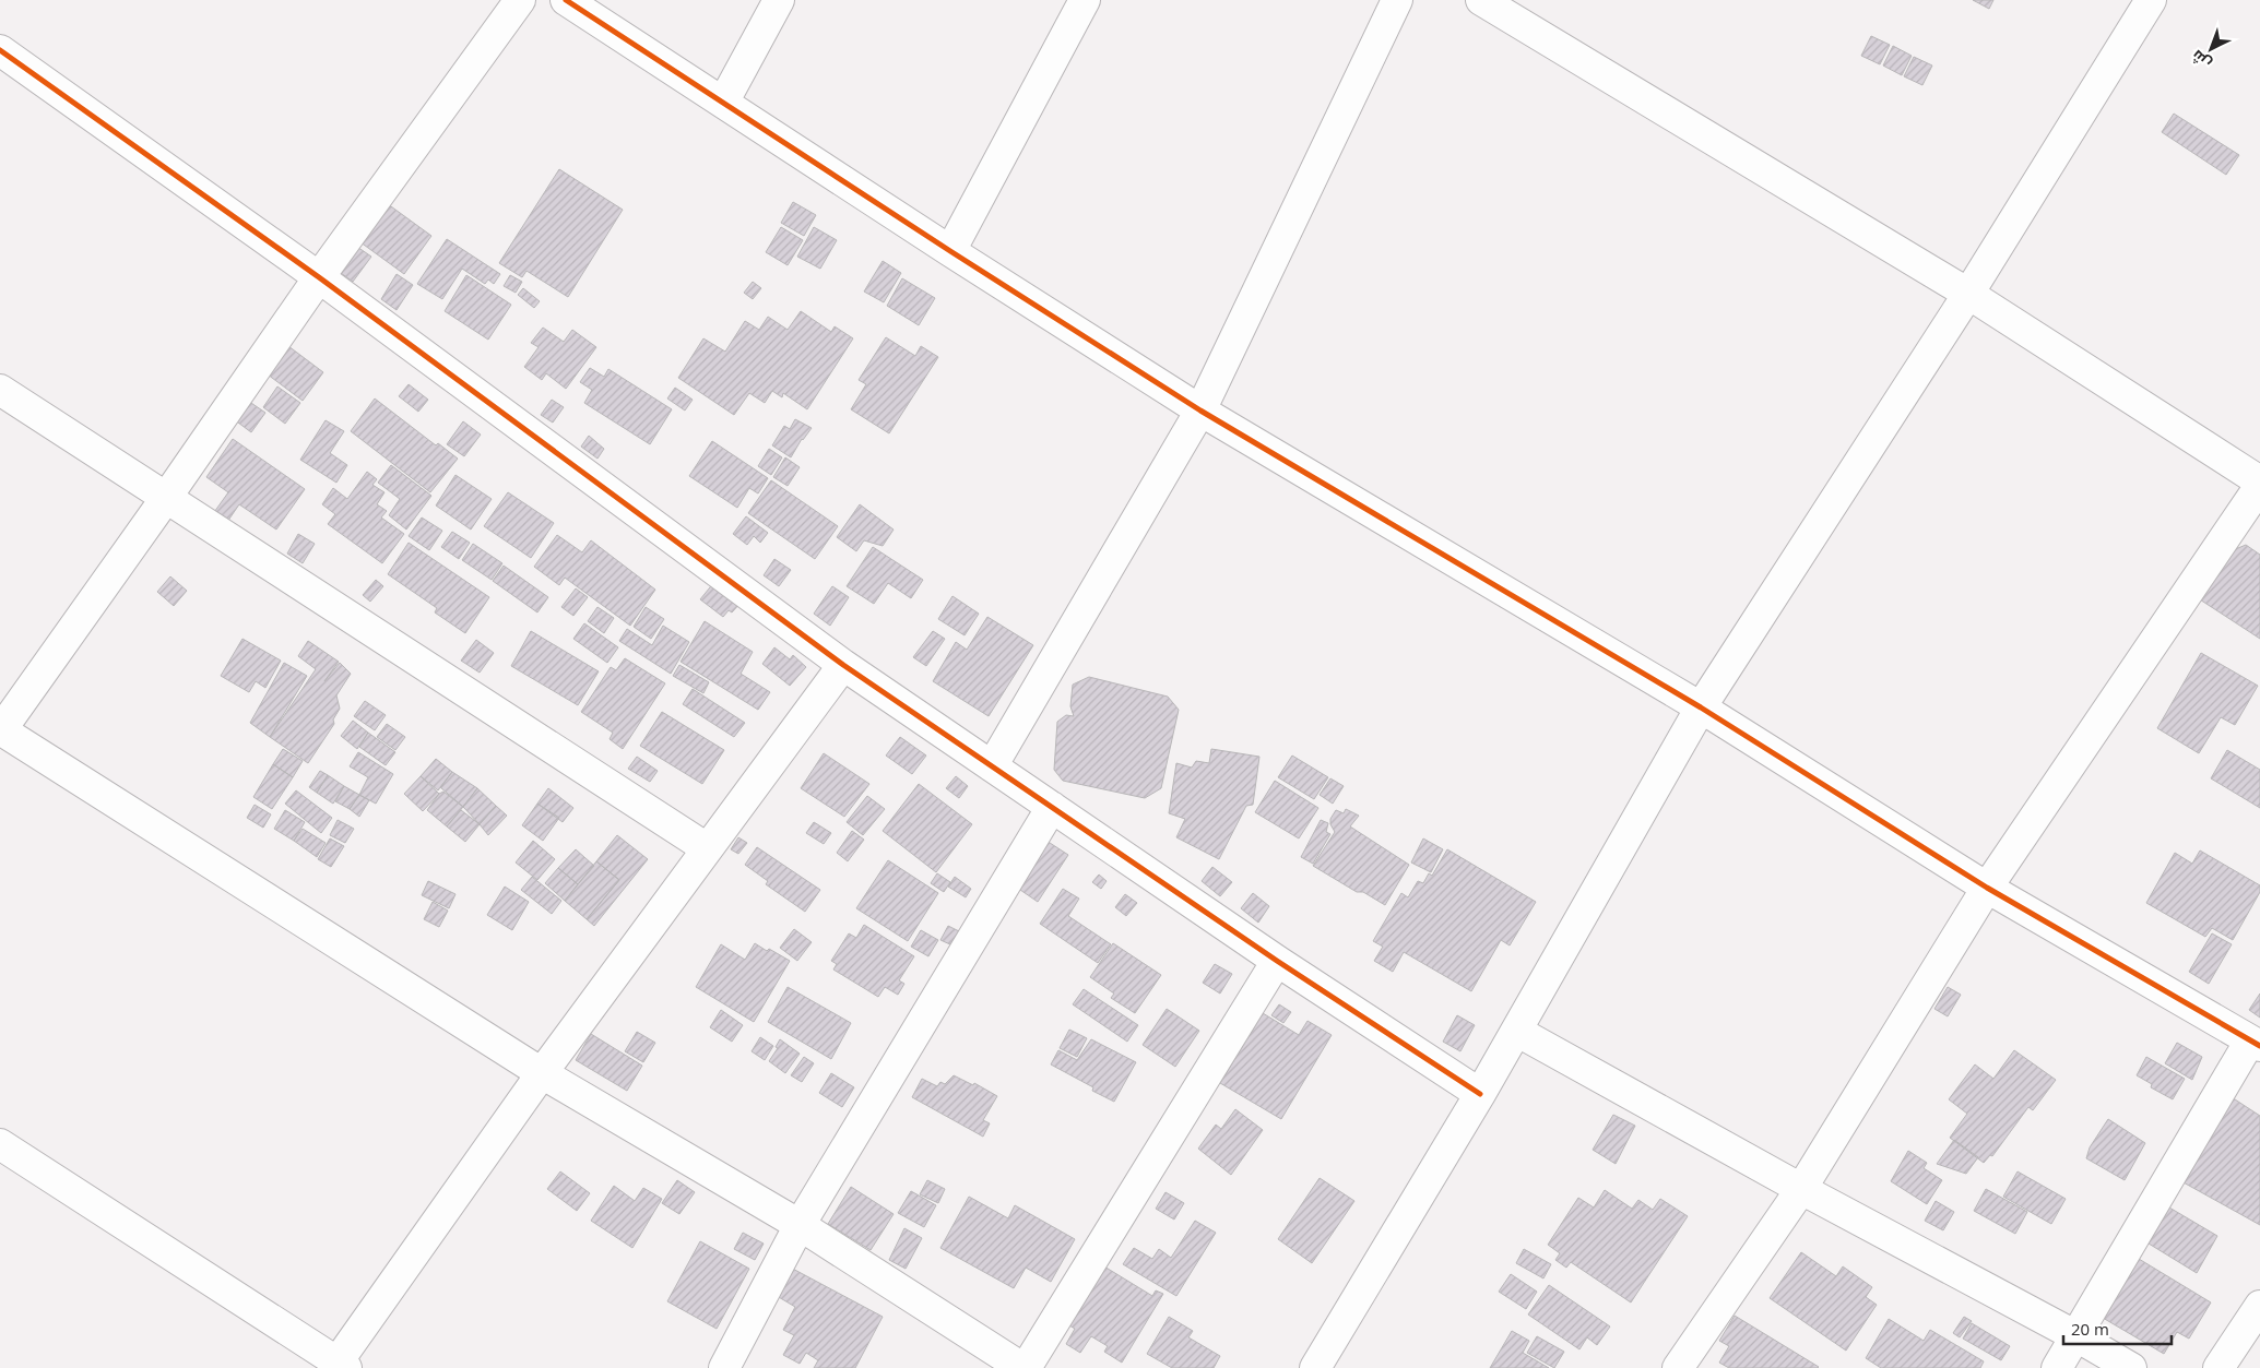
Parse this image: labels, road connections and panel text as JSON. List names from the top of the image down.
{
  "scale_bar": "20 m",
  "north": "bottom left"
}
